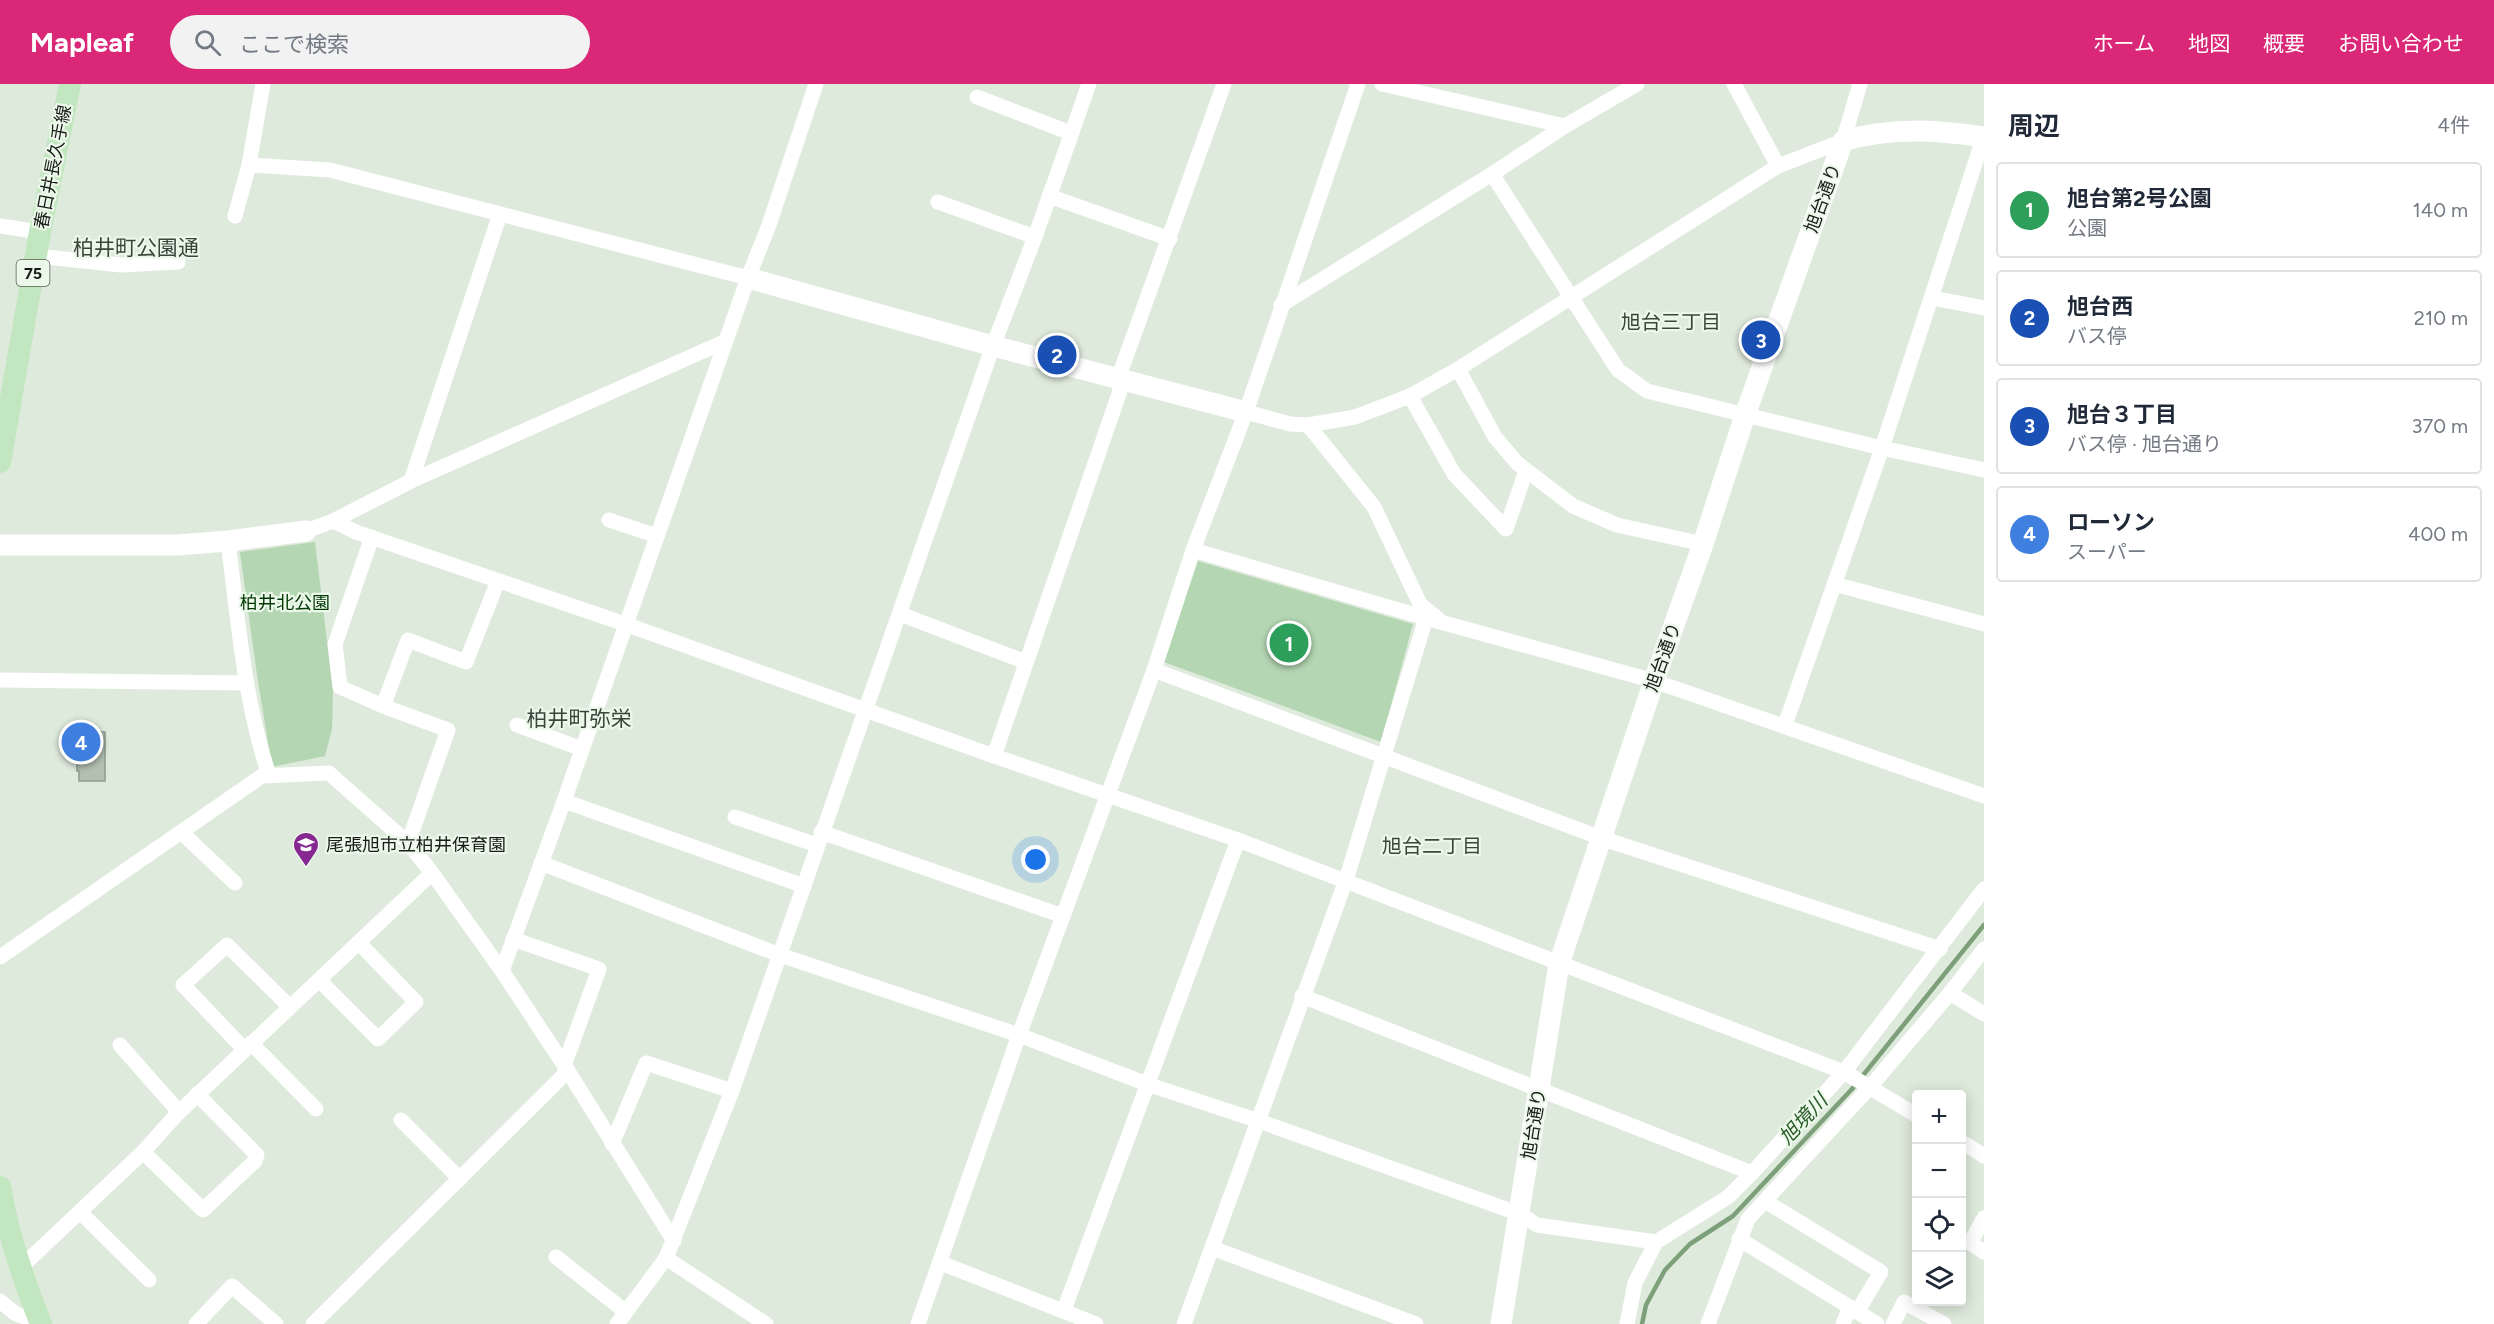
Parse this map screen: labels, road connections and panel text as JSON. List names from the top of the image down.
{
  "streets": {
    "main road": ["春日井長久手線", "75"],
    "street": ["旭台通り"]
  },
  "districts": [
    "柏井町公園通",
    "旭台三丁目",
    "柏井町弥栄",
    "旭台二丁目"
  ],
  "water": ["旭境川"],
  "parks": ["柏井北公園"],
  "places": {
    "school or university": ["尾張旭市立柏井保育園"]
  },
  "page": {
    "header": "Mapleaf",
    "search": "ここで検索",
    "nav": [
      "ホーム",
      "地図",
      "概要",
      "お問い合わせ"
    ],
    "heading": ["周辺", "4件"],
    "list": [
      {
        "mark": "1",
        "name": "旭台第2号公園",
        "note": "公園",
        "value": "140 m"
      },
      {
        "mark": "2",
        "name": "旭台西",
        "note": "バス停",
        "value": "210 m"
      },
      {
        "mark": "3",
        "name": "旭台３丁目",
        "note": "バス停 · 旭台通り",
        "value": "370 m"
      },
      {
        "mark": "4",
        "name": "ローソン",
        "note": "スーパー",
        "value": "400 m"
      }
    ],
    "pins": [
      "3",
      "2",
      "1",
      "4"
    ],
    "map_buttons": ["+", "−"]
  }
}
